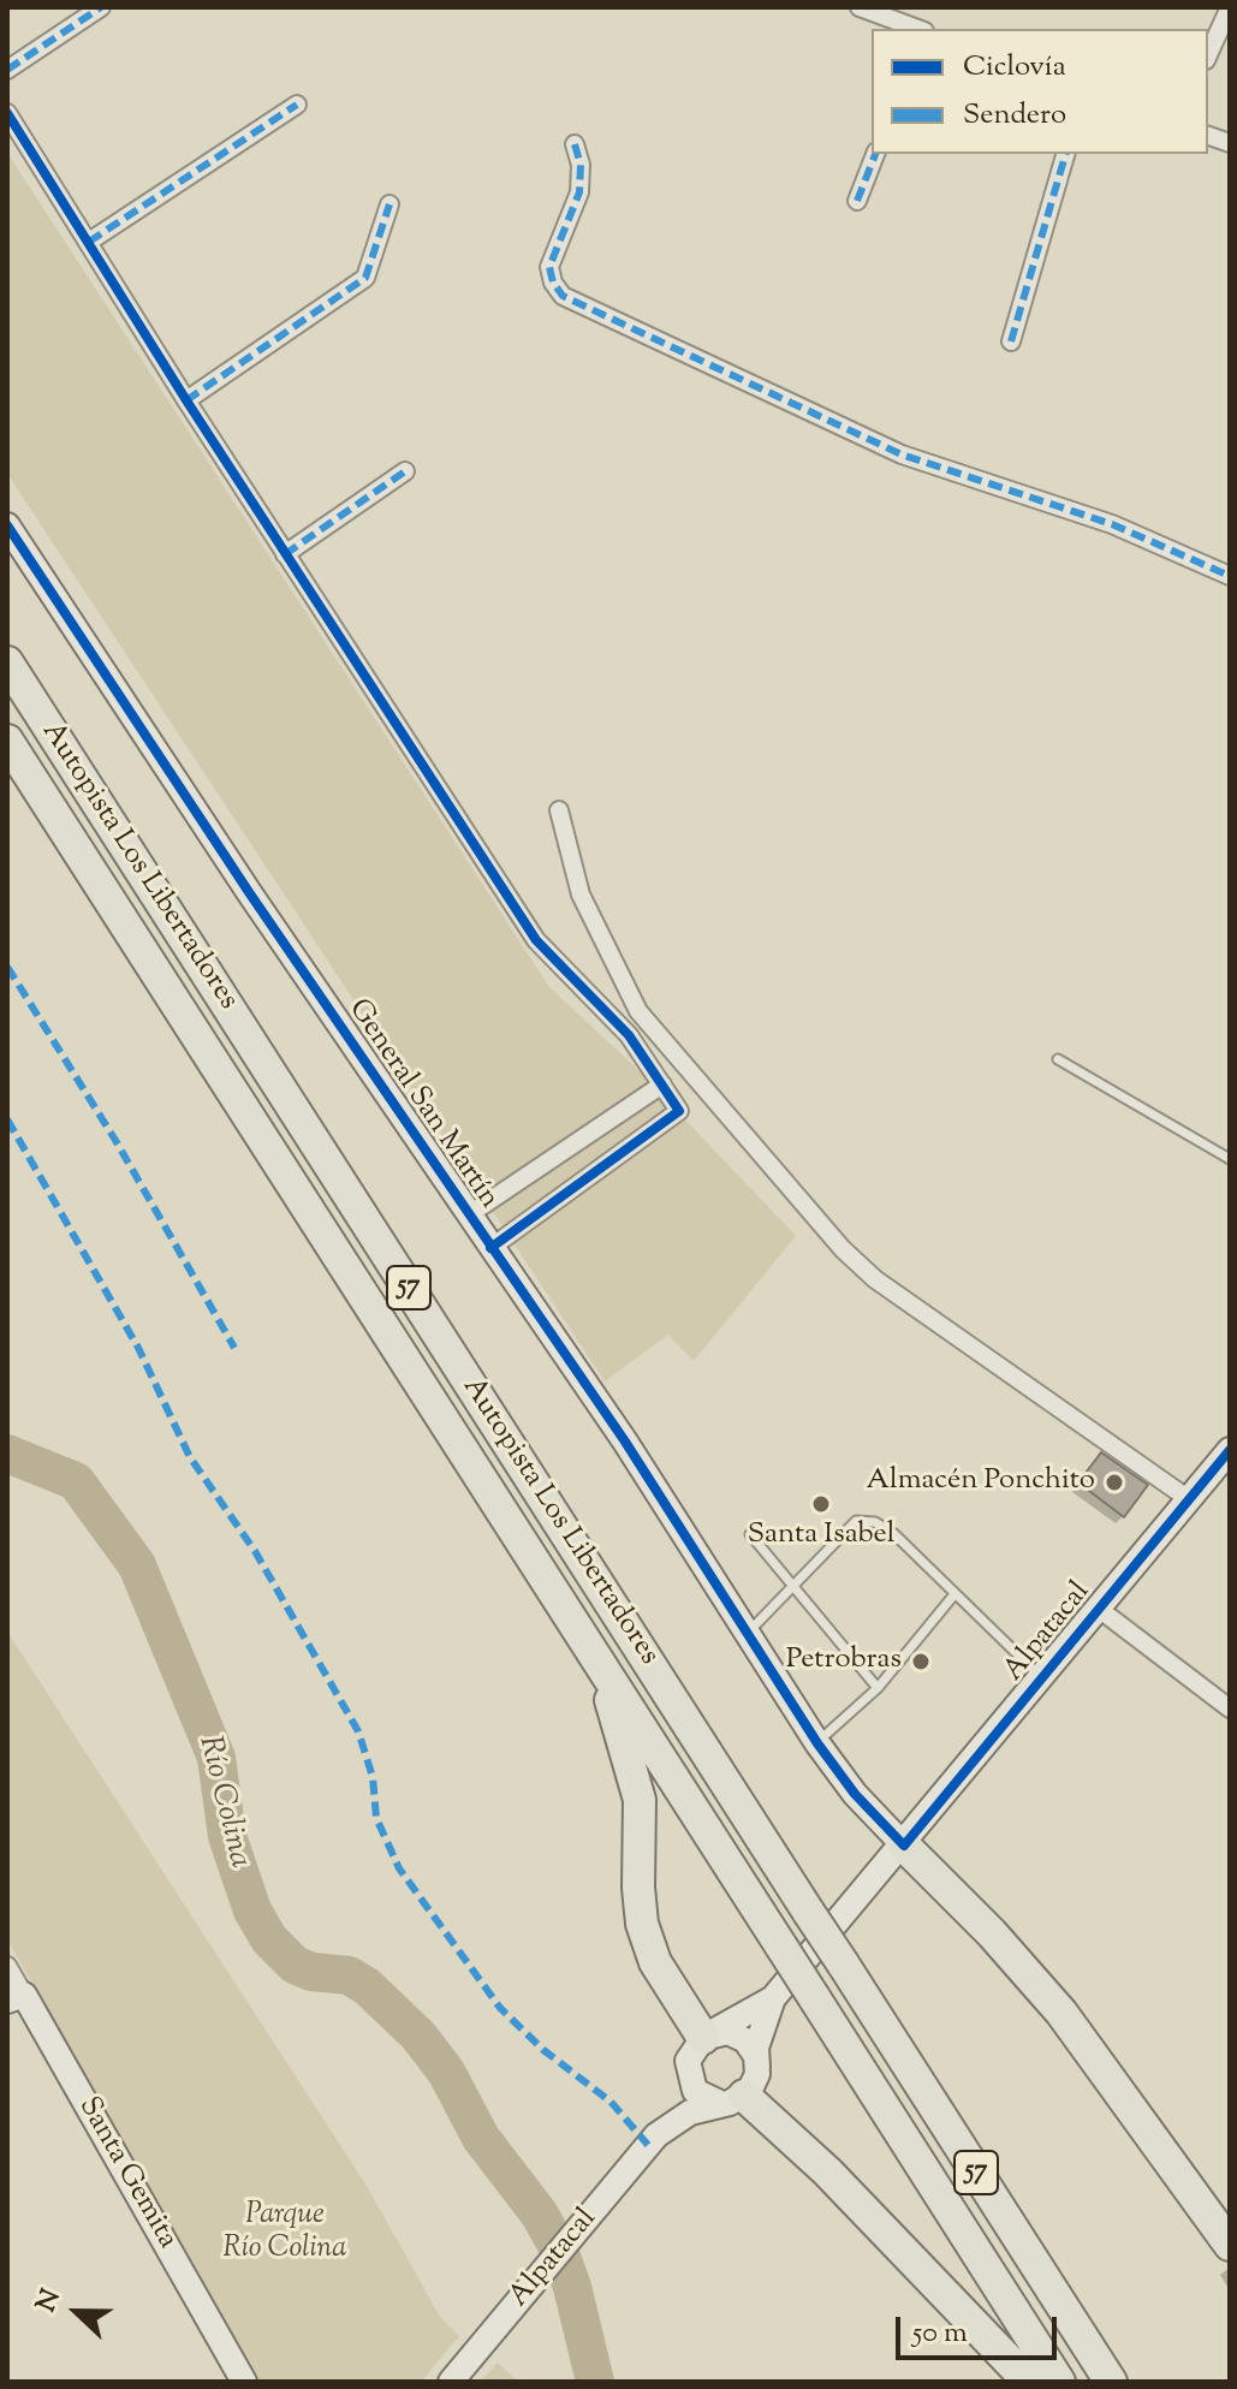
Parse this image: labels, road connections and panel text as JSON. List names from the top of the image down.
{
  "streets": {
    "highway": ["Autopista Los Libertadores", "57"],
    "street": ["General San Martín", "Alpatacal", "Santa Gemita"]
  },
  "crossings": [
    ["General San Martín", "Alpatacal"]
  ],
  "water": ["Río Colina"],
  "parks": ["Parque Río Colina"],
  "places": ["Almacén Ponchito", "Santa Isabel", "Petrobras"],
  "legend": ["Ciclovía", "Sendero"],
  "scale_bar": "50 m",
  "north": "left"
}
